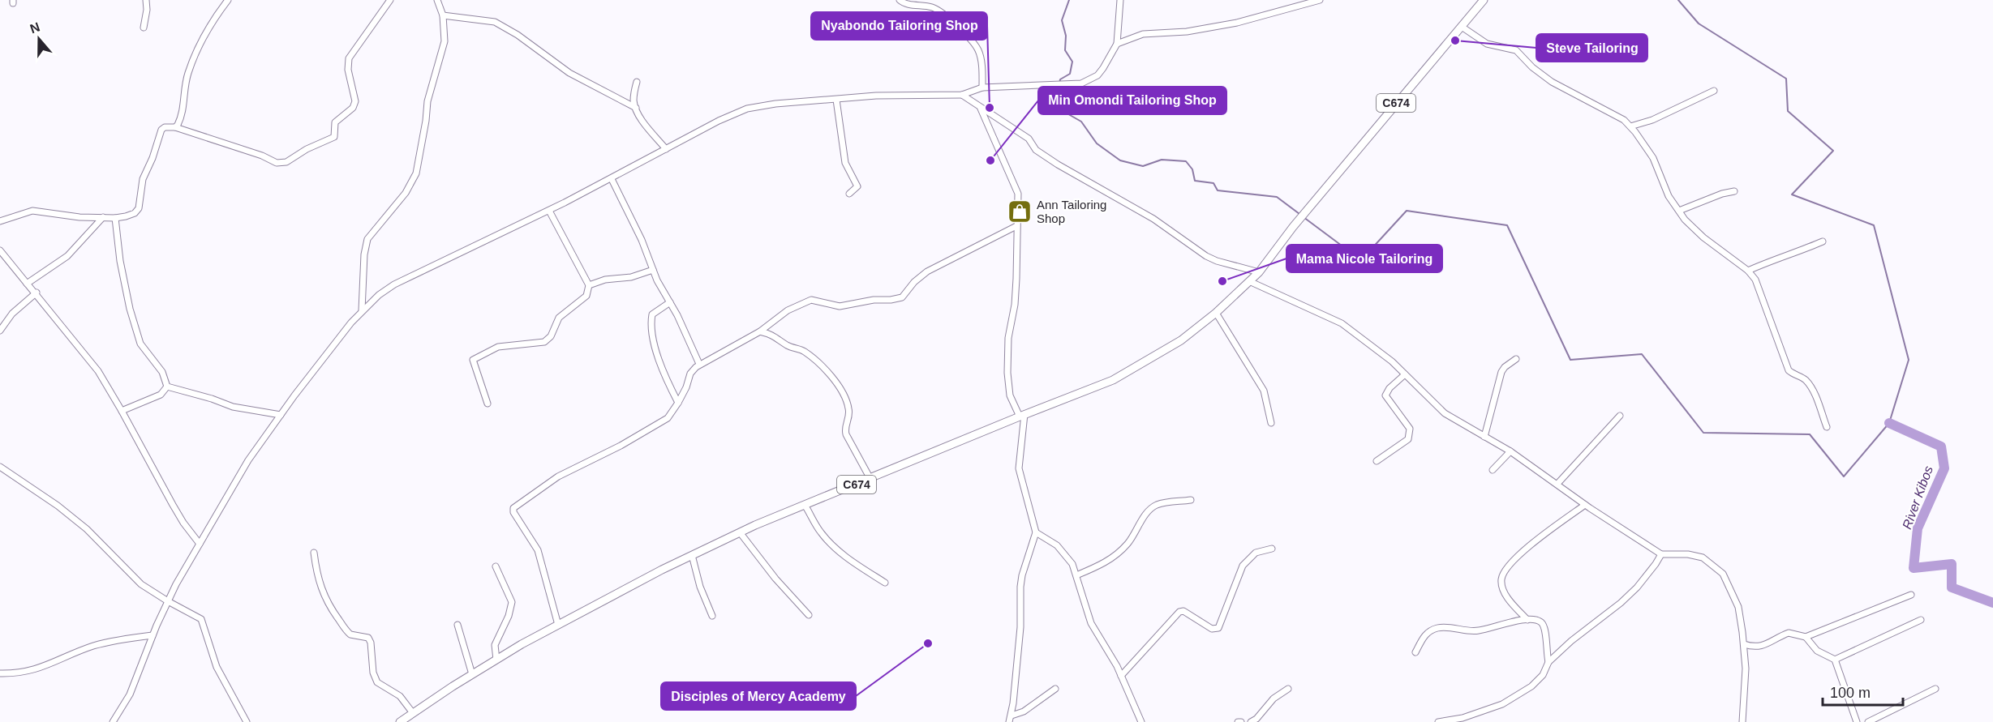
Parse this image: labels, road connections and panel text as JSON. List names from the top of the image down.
{
  "streets": {
    "main road": ["C674"]
  },
  "water": ["River Kibos"],
  "places": {
    "other": [
      "Steve Tailoring",
      "Nyabondo Tailoring Shop",
      "Min Omondi Tailoring Shop",
      "Mama Nicole Tailoring",
      "Disciples of Mercy Academy"
    ],
    "shop": ["Ann Tailoring Shop"]
  },
  "scale_bar": "100 m",
  "north": "top"
}
